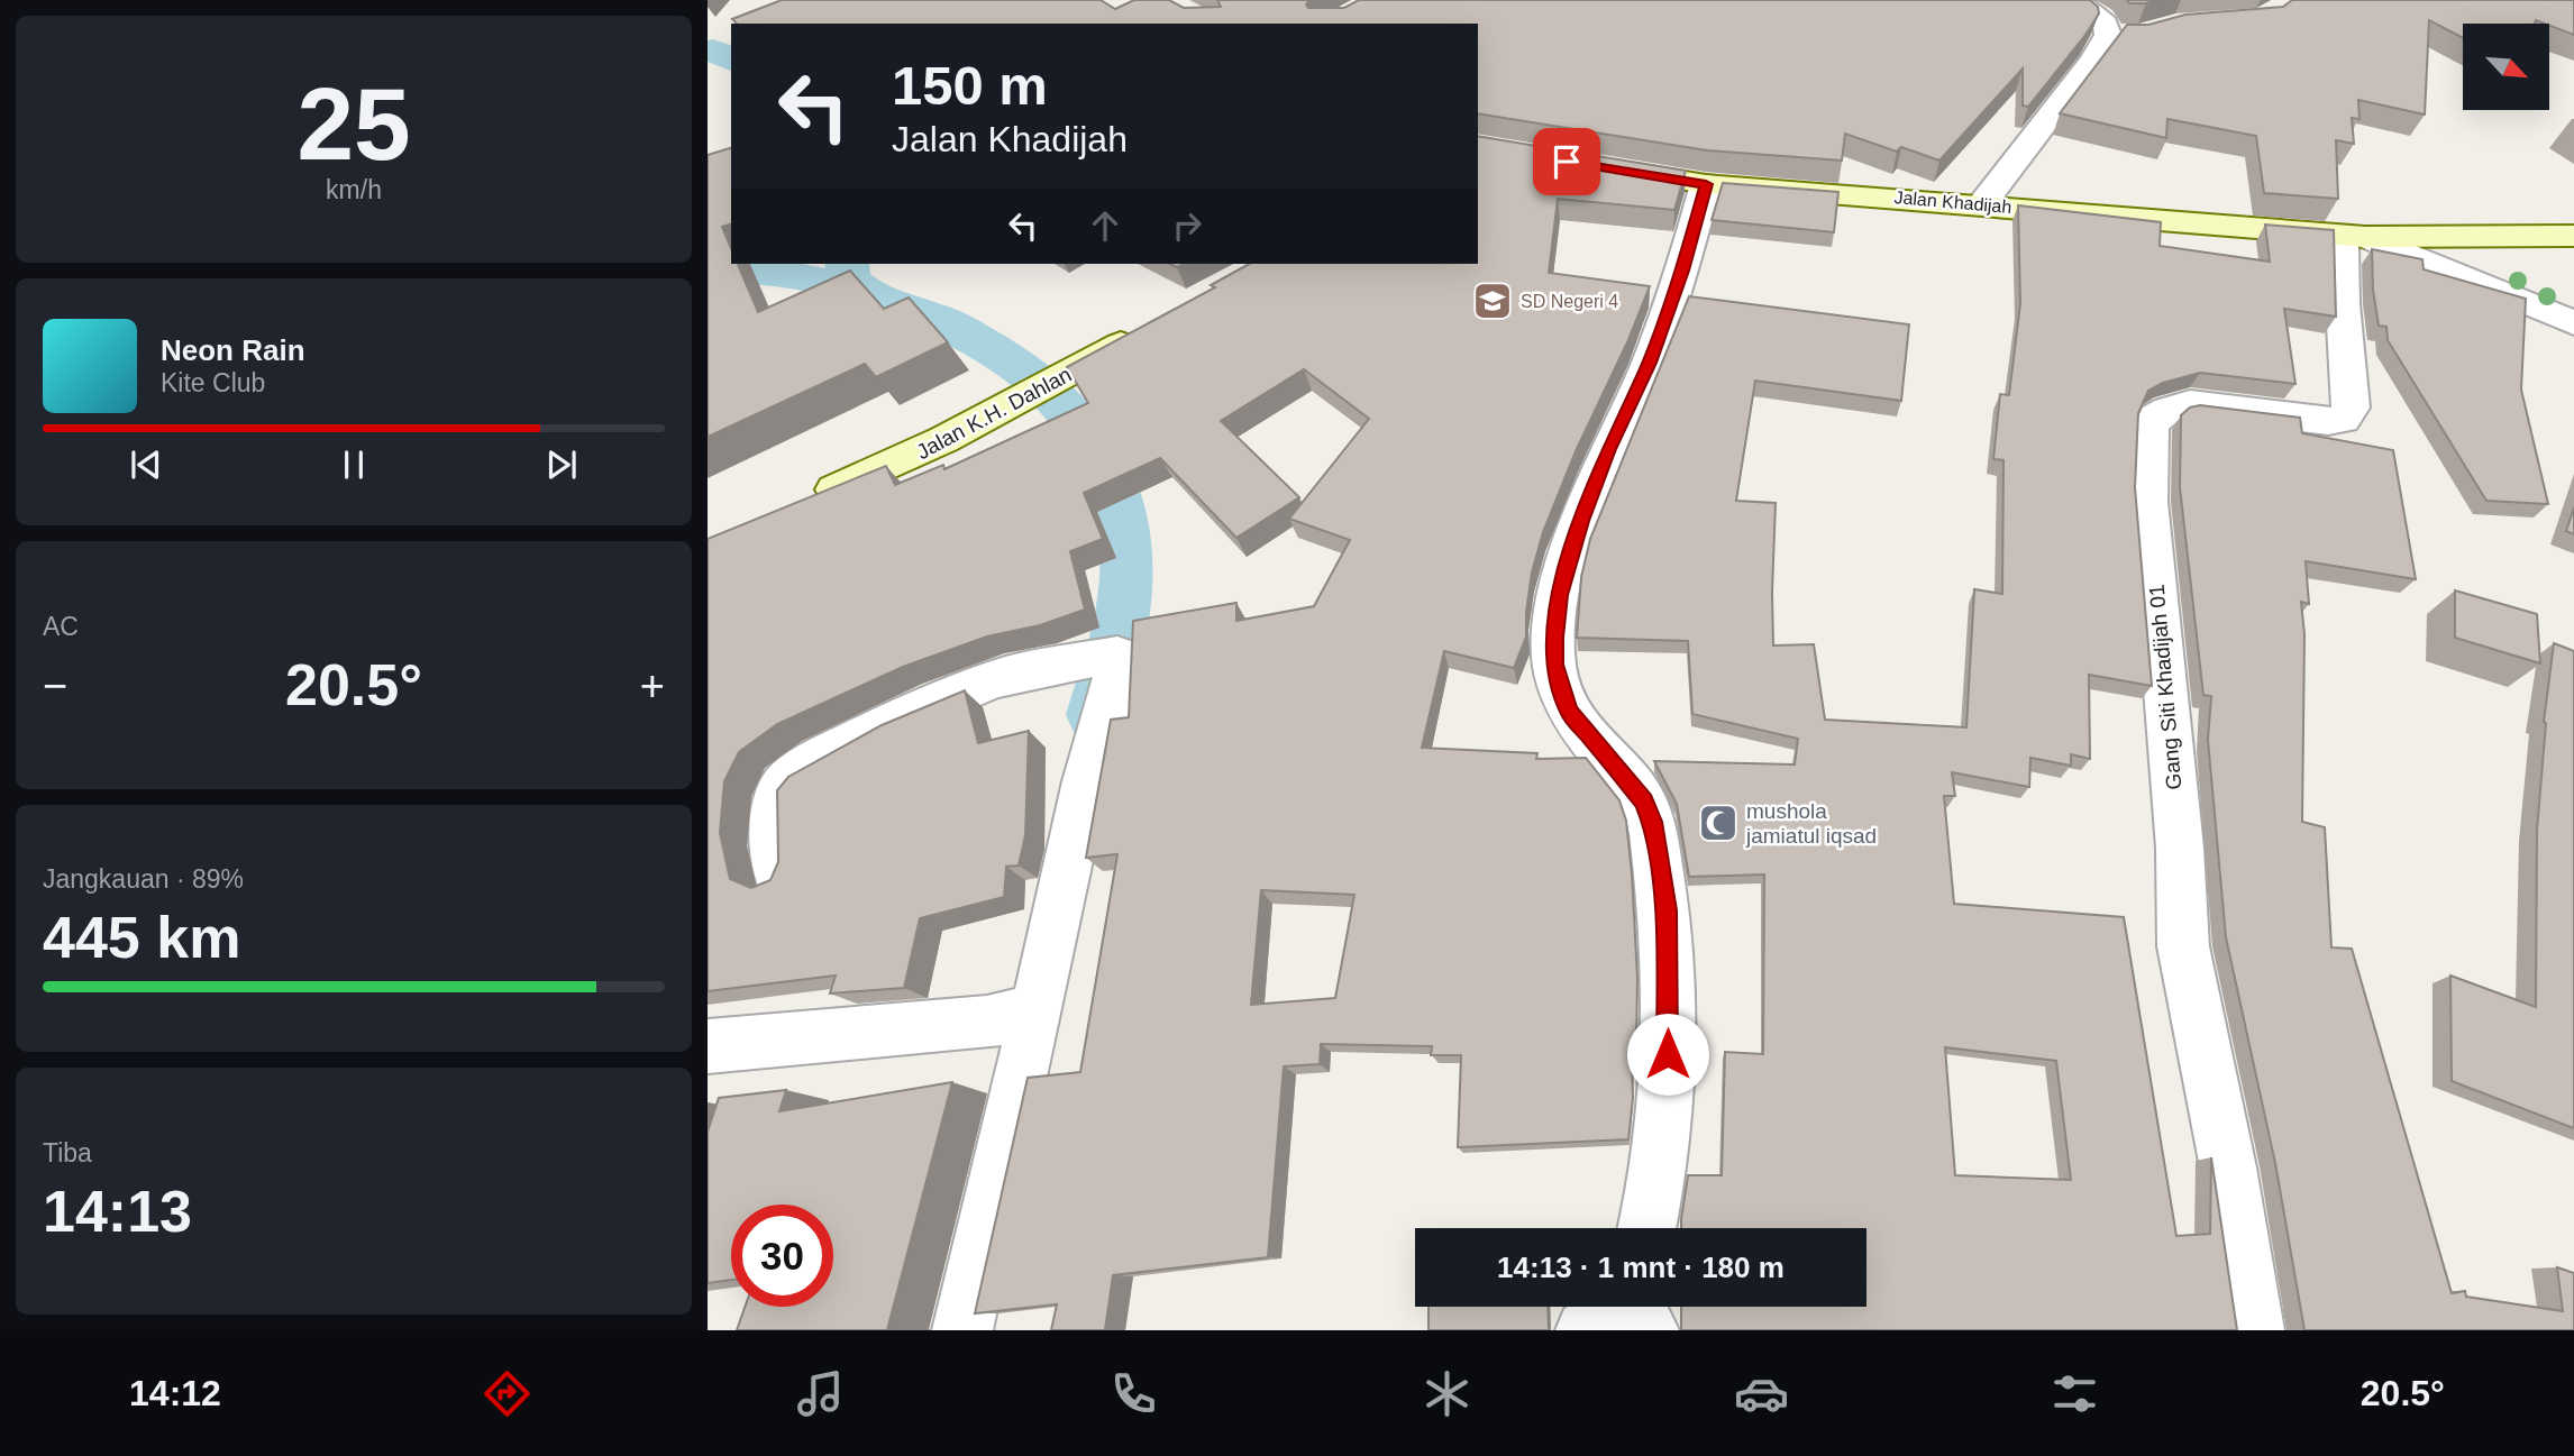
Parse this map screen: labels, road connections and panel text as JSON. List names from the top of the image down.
{
  "streets": {
    "street": ["Jalan Khadijah", "Jalan K.H. Dahlan", "Gang Siti Khadijah 01"]
  },
  "crossings": [
    ["Jalan Khadijah", "Gang Siti Khadijah 01"]
  ],
  "places": {
    "school or university": ["SD Negeri 4"],
    "mosque": ["mushola jamiatul iqsad"]
  },
  "north": "bottom right",
  "page": {
    "tile": [
      ["25", "km/h"],
      "AC",
      ["Jangkauan · 89%", "445 km"],
      ["Tiba", "14:13"]
    ],
    "turn": ["150 m", "Jalan Khadijah"],
    "song": ["Neon Rain", "Kite Club"],
    "heat": ["−", "20.5°", "+"],
    "limit": "30",
    "trip": "14:13 · 1 mnt · 180 m",
    "tabs": ["14:12", "20.5°"]
  }
}
